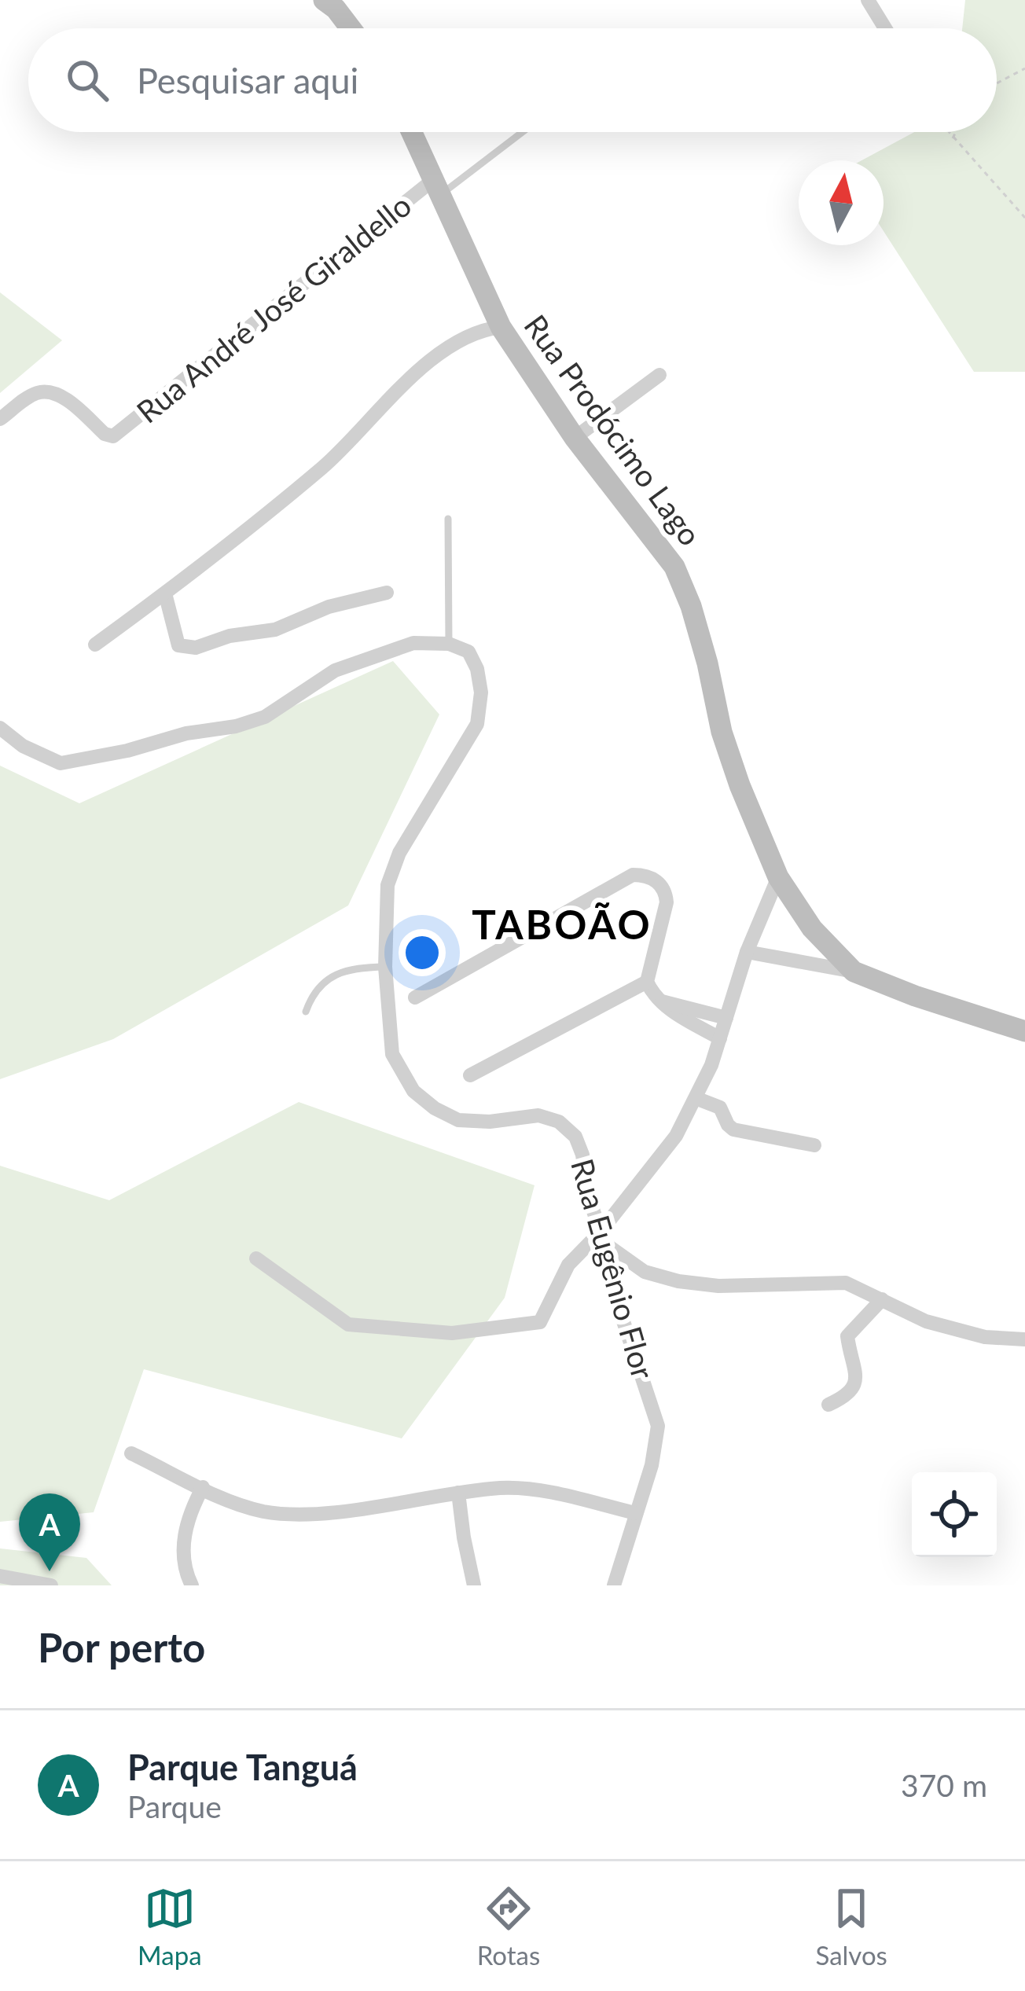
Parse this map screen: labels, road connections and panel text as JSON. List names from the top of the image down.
{
  "streets": {
    "main road": ["Rua Prodócimo Lago"],
    "street": ["Rua André José Giraldello", "Rua Eugênio Flor"]
  },
  "crossings": [
    ["Rua André José Giraldello", "Rua Prodócimo Lago"]
  ],
  "districts": ["TABOÃO"],
  "north": "top",
  "page": {
    "search": "Pesquisar aqui",
    "pins": "A",
    "heading": "Por perto",
    "list": [
      {
        "mark": "A",
        "name": "Parque Tanguá",
        "note": "Parque",
        "value": "370 m"
      }
    ],
    "nav": ["Mapa", "Rotas", "Salvos"]
  }
}
